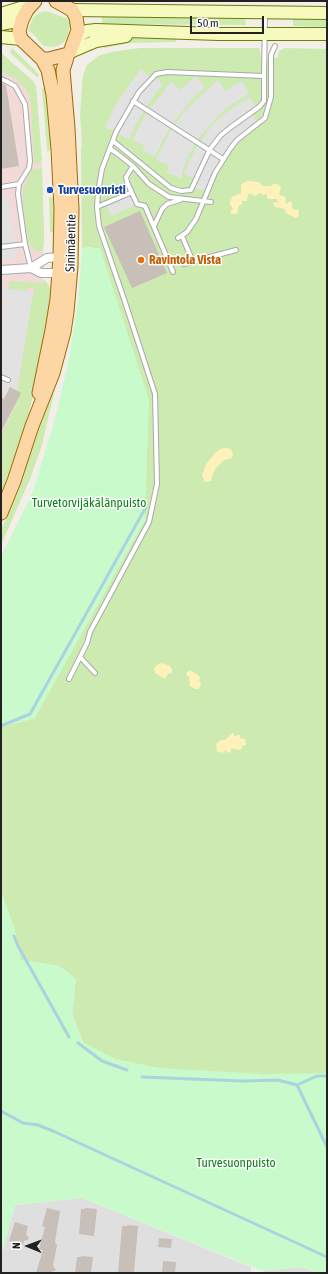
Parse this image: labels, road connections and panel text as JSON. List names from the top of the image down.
{
  "streets": {
    "main road": ["Sinimäentie"]
  },
  "parks": ["Turvetorvijäkälänpuisto", "Turvesuonpuisto"],
  "places": ["Turvesuonristi", "Ravintola Vista"],
  "scale_bar": "50 m",
  "north": "left"
}
